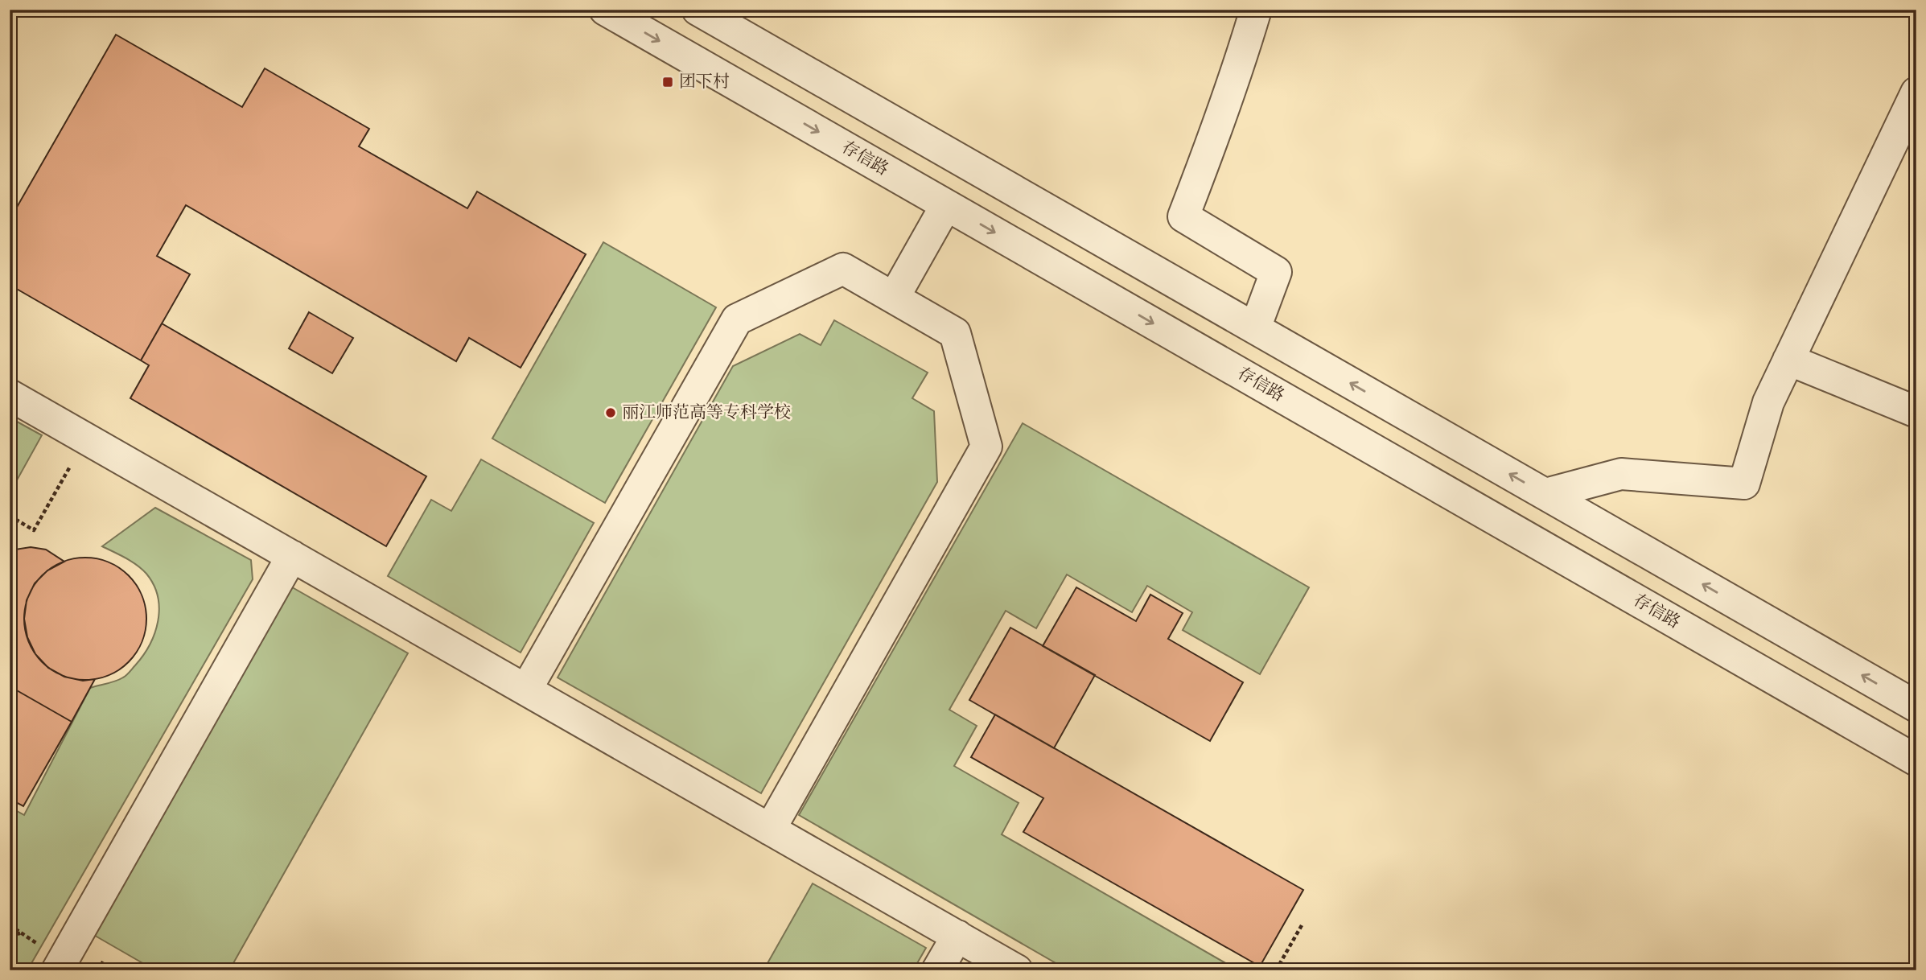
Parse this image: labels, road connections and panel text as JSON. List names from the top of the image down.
{
  "streets": {
    "street": ["存信路"]
  },
  "places": {
    "transit": ["团下村"],
    "other": ["丽江师范高等专科学校"]
  }
}
